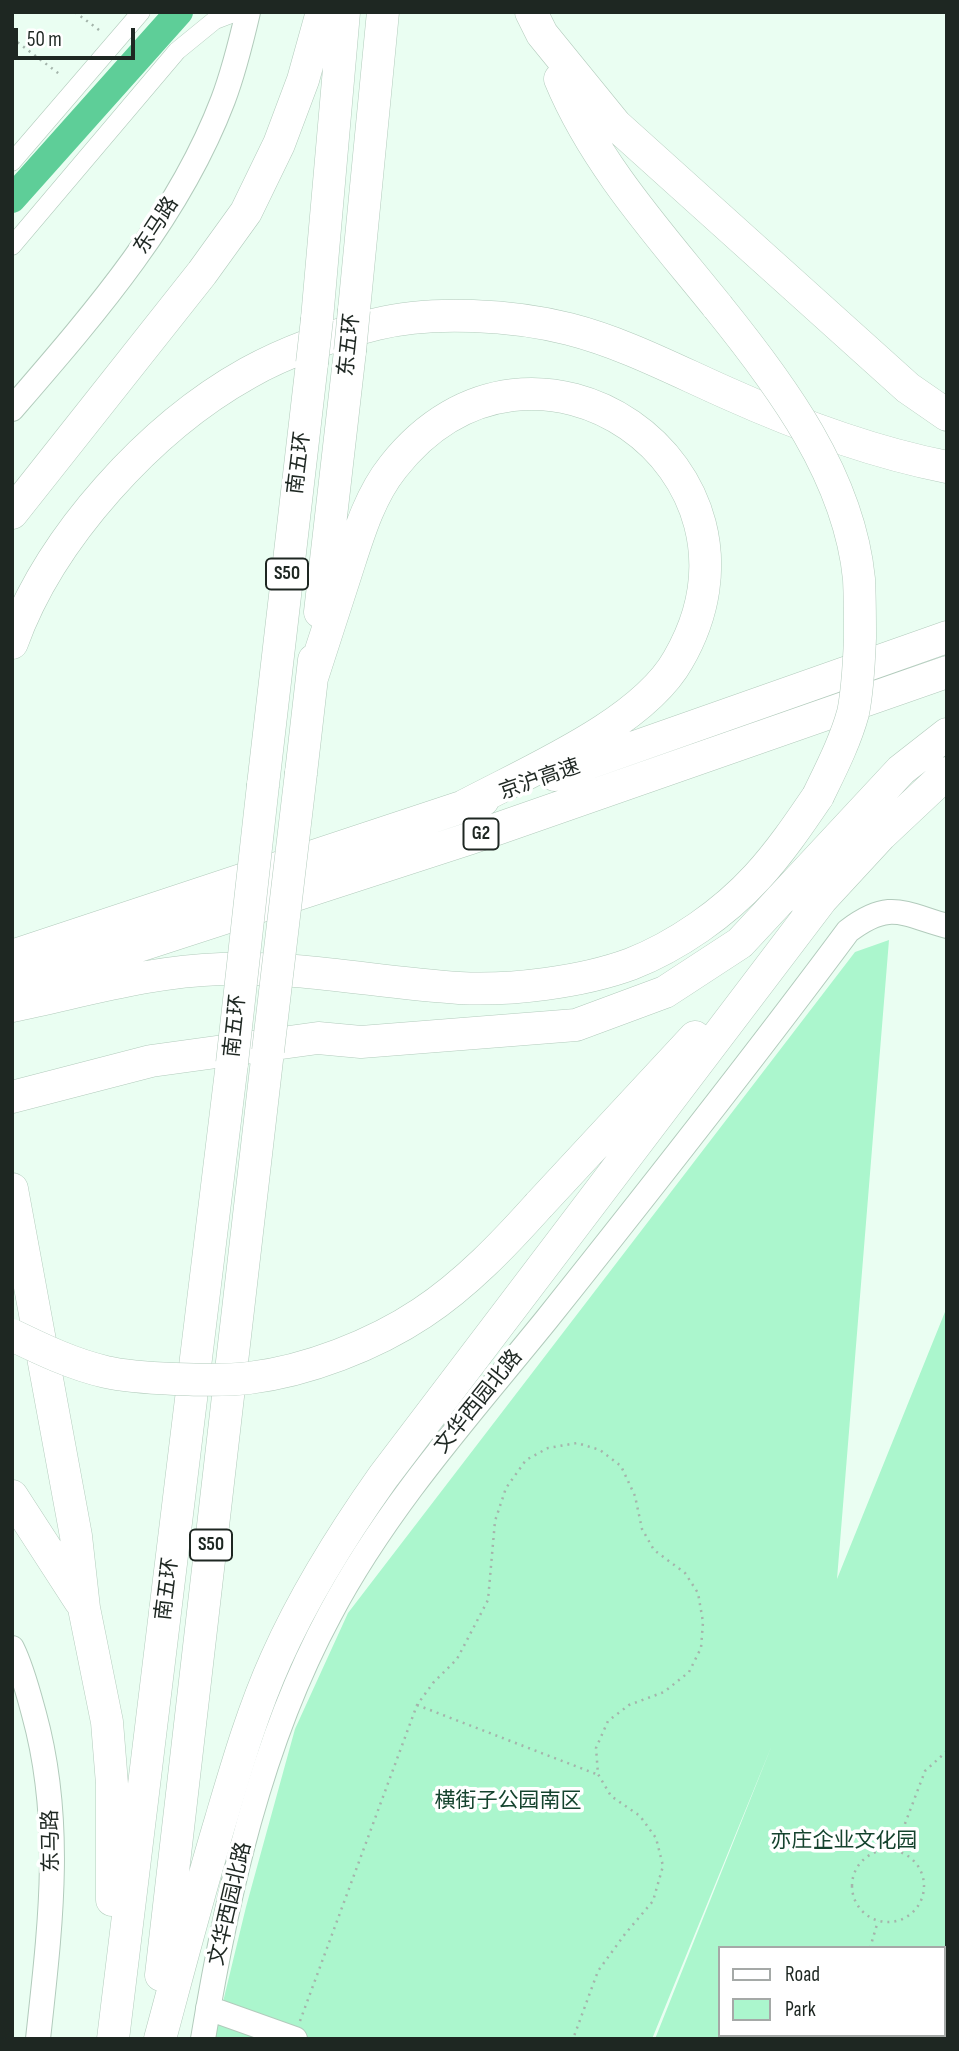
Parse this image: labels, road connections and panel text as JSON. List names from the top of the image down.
{
  "streets": {
    "highway": [
      "东五环",
      "南五环",
      "S50",
      "京沪高速",
      "G2"
    ],
    "street": ["东马路", "文华西园北路"]
  },
  "crossings": [
    ["东五环", "南五环"]
  ],
  "parks": ["横街子公园南区", "亦庄企业文化园"],
  "legend": ["Road", "Park"],
  "scale_bar": "50 m"
}
